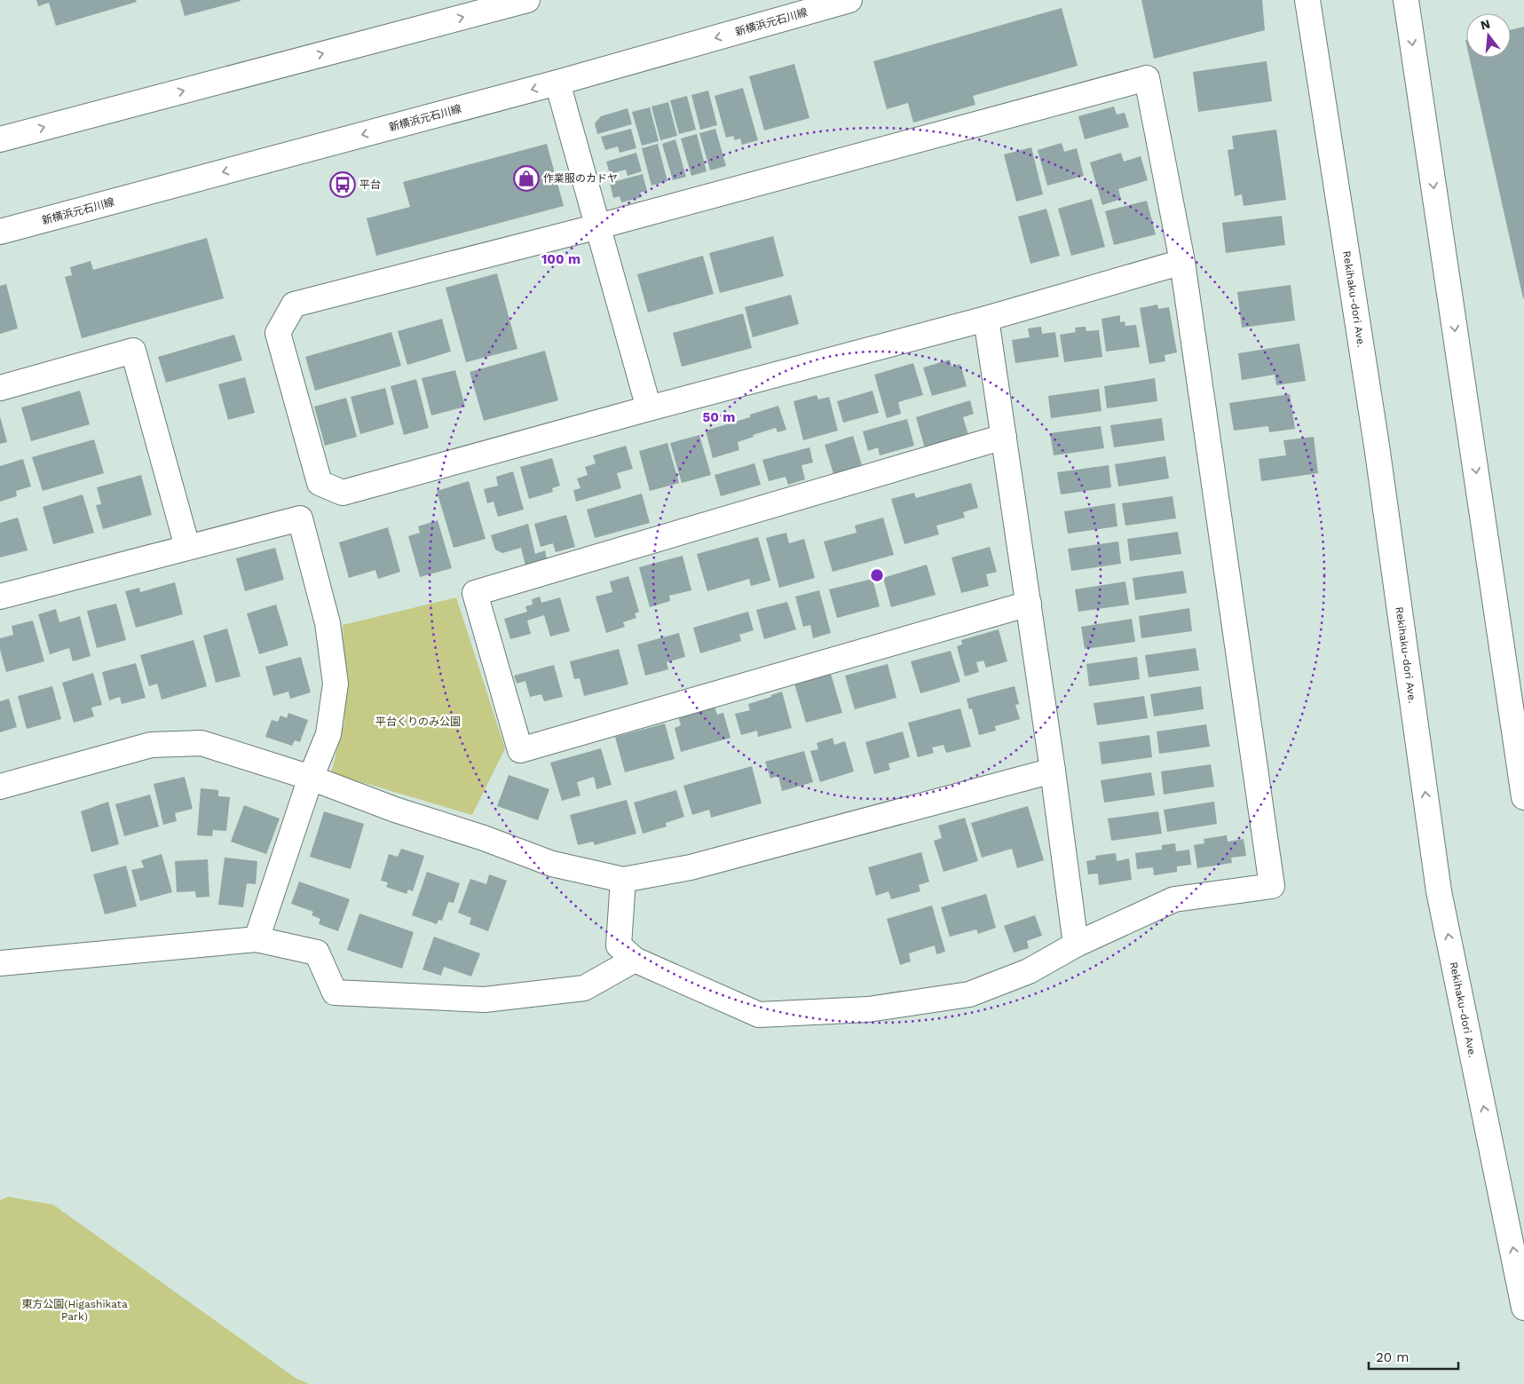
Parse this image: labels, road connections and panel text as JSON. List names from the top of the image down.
{
  "streets": {
    "street": ["新横浜元石川線", "Rekihaku-dori Ave."]
  },
  "parks": ["平台くりのみ公園", "東方公園(Higashikata Park)"],
  "places": {
    "shop": ["作業服のカドヤ"],
    "bus stop": ["平台"]
  },
  "scale_bar": "20 m",
  "north": "top",
  "rings": ["100 m", "50 m"]
}
